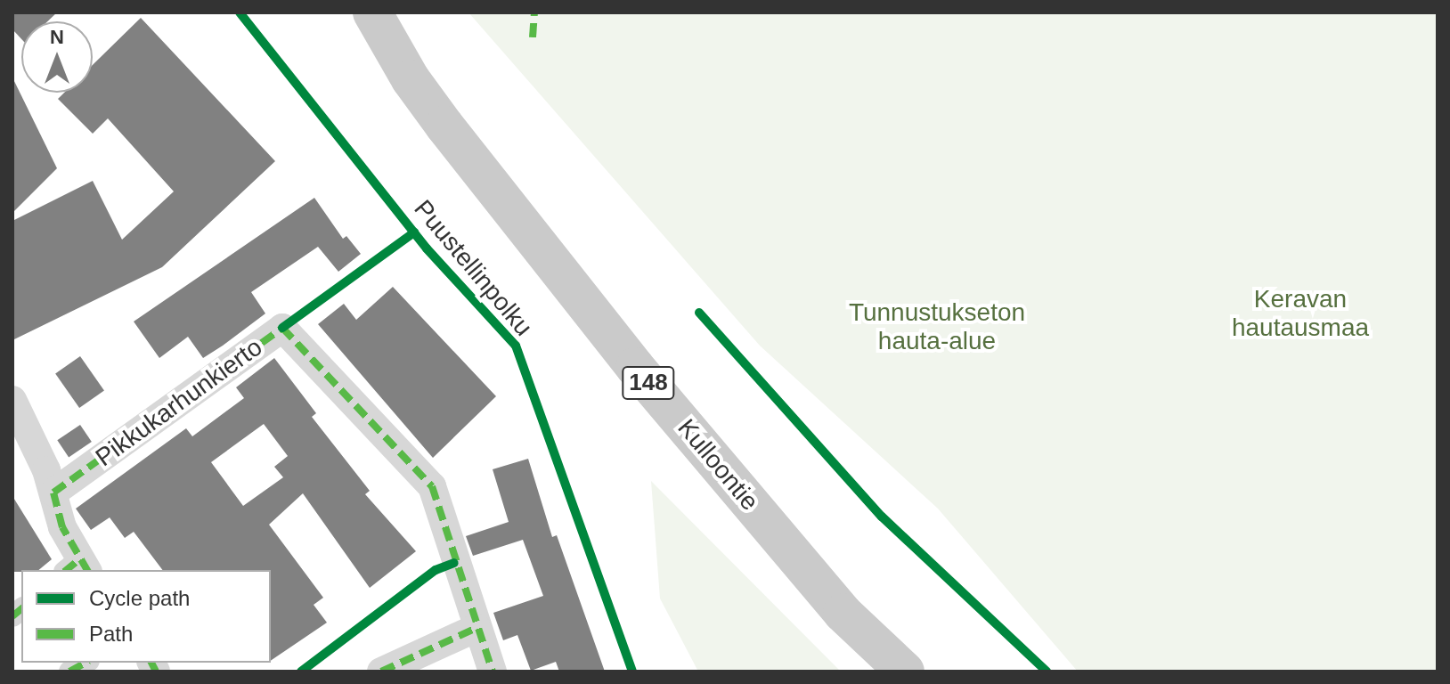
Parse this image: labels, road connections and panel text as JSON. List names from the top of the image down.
{
  "streets": {
    "main road": ["148", "Kulloontie"],
    "street": ["Pikkukarhunkierto"],
    "cycle path": ["Puustellinpolku"]
  },
  "parks": ["Keravan hautausmaa", "Tunnustukseton hauta-alue"],
  "legend": ["Cycle path", "Path"],
  "north": "top"
}
